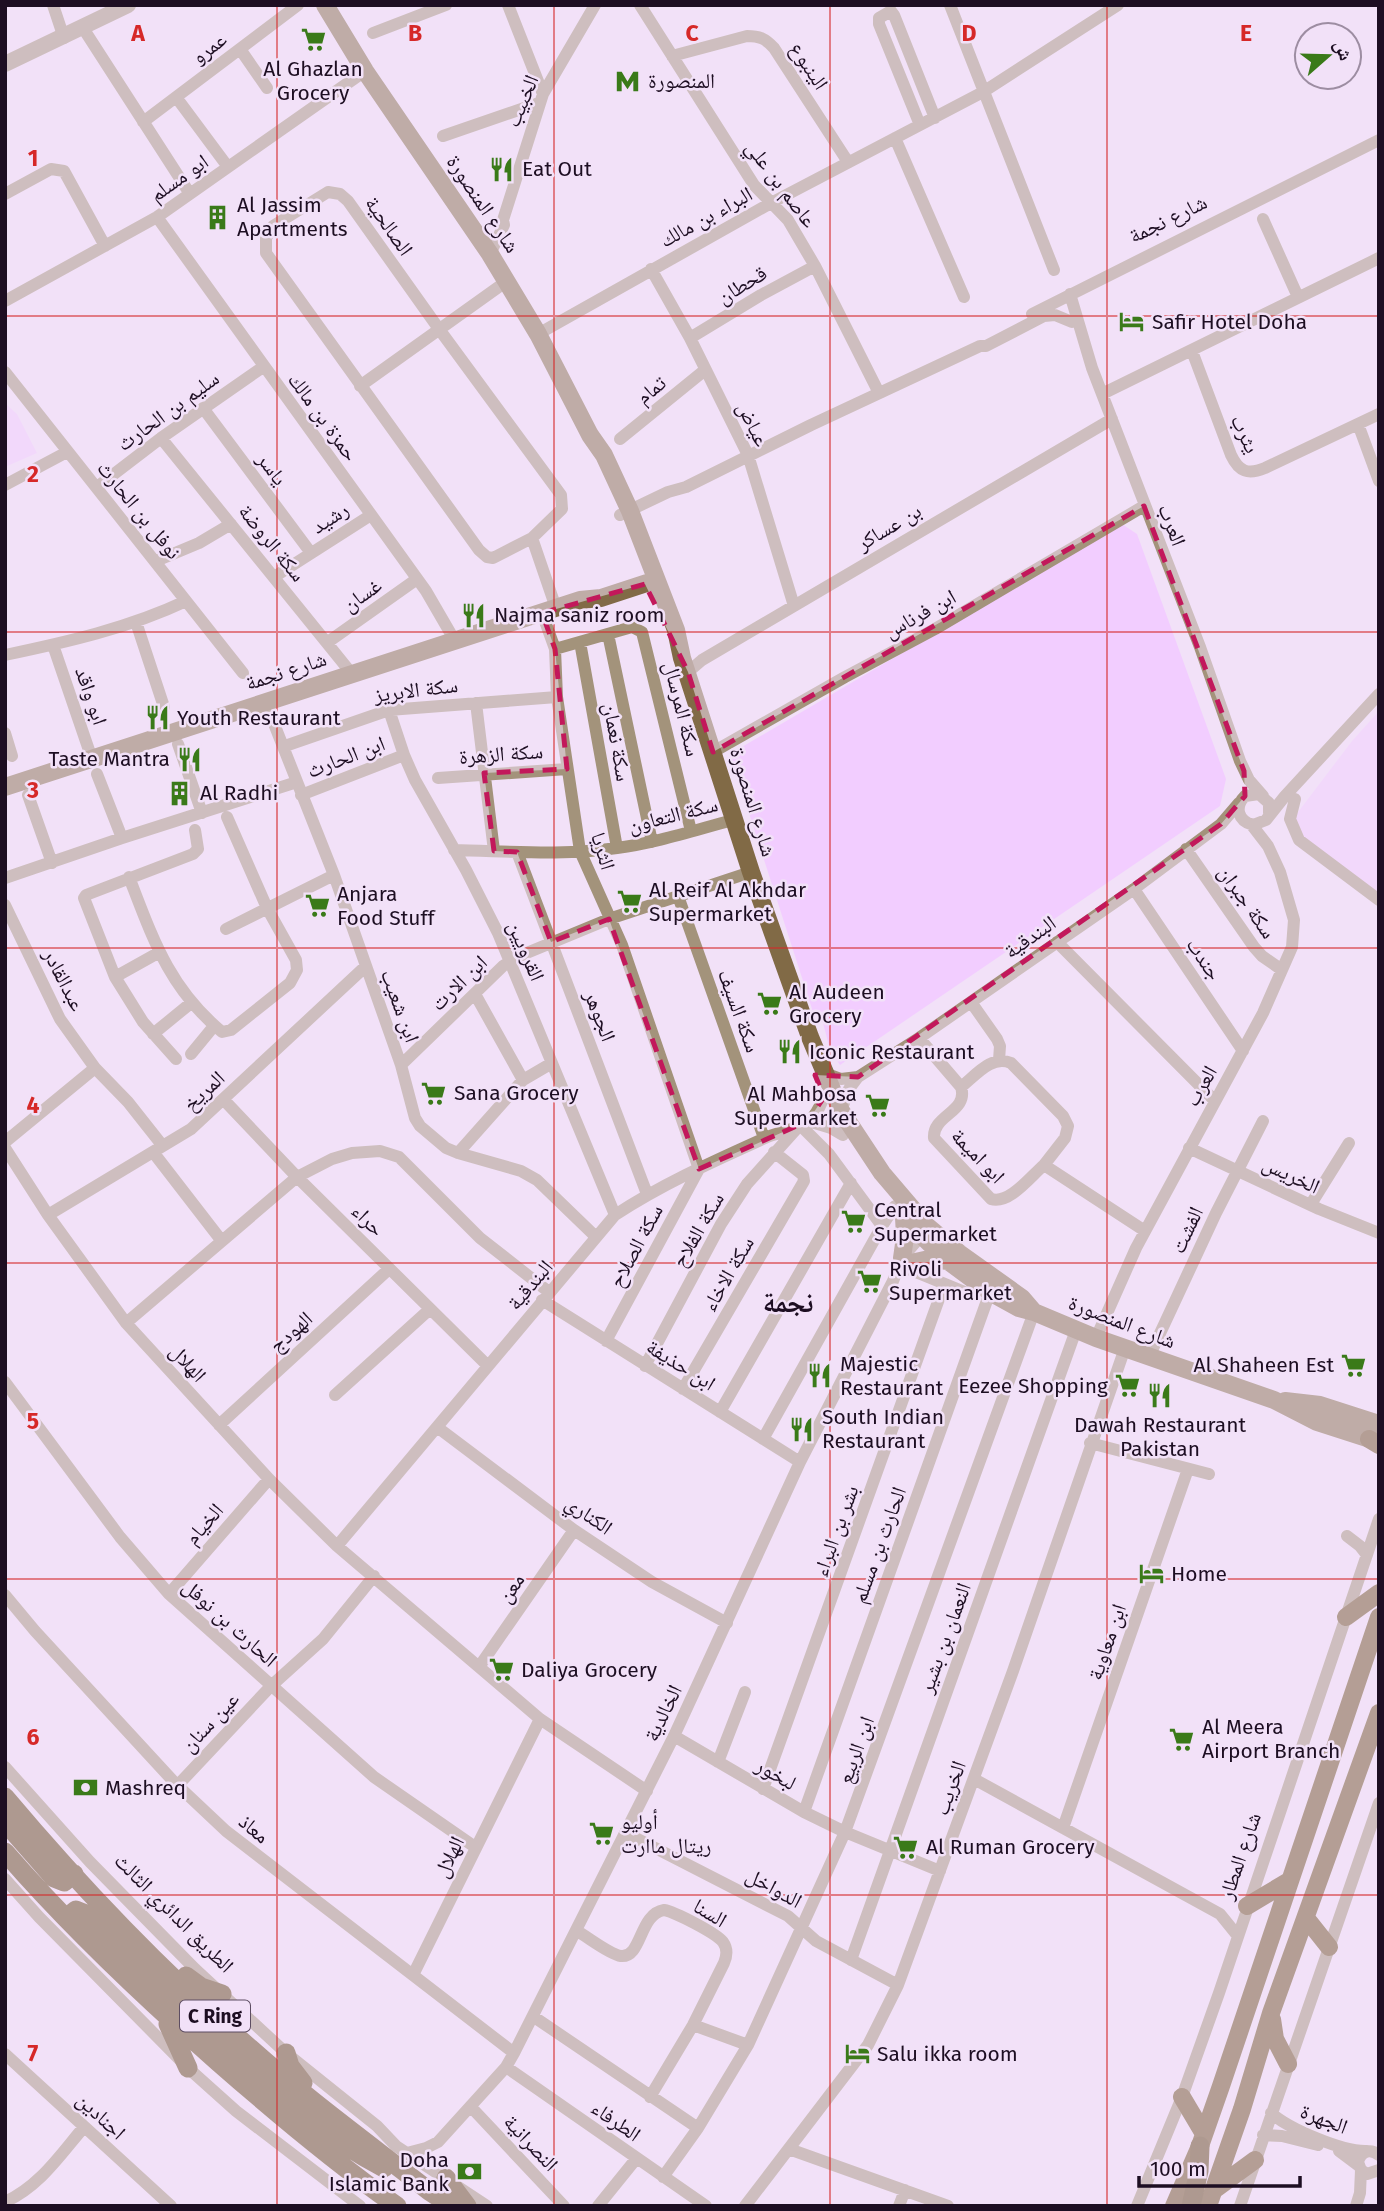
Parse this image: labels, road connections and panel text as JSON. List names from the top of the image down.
{
  "streets": {
    "highway": ["الطريق الدائري الثالث", "C Ring"],
    "main road": ["شارع المنصورة", "شارع نجمة"],
    "street": [
      "عمرو",
      "الينبوع",
      "الخبيب",
      "ابو مسلم",
      "عاصم بن علي",
      "البراء بن مالك",
      "الصالحية",
      "قحطان",
      "تمام",
      "سليم بن الحارث",
      "حمزة بن مالك",
      "عياض",
      "يثرب",
      "ياسر",
      "نوفل بن الحارث",
      "رشيد",
      "العرب",
      "بن عساكر",
      "سكة الروضة",
      "غسان",
      "ابن فرناس",
      "سكة الابريز",
      "ابو واقد",
      "سكة المرسال",
      "سكة نعمان",
      "سكة الزهرة",
      "ابن الحارث",
      "سكة التعاون",
      "الثريا",
      "سكة جبران",
      "البندقية",
      "القرويين",
      "جندب",
      "عبدالقادر",
      "ابن الارت",
      "ابن شعيب",
      "سكة السيف",
      "الجوهر",
      "المريخ",
      "ابو اميمة",
      "الخريس",
      "حراء",
      "سكة الفلاح",
      "الفشت",
      "سكة الصلاح",
      "سكة الاخاء",
      "الهودج",
      "الهلال",
      "ابن حذيفة",
      "الكناري",
      "الخيام",
      "بشر بن البراء",
      "الحارث بن مسلم",
      "معن",
      "الحارث بن نوفل",
      "النعمان بن بشير",
      "ابن معاوية",
      "الخالدية",
      "عين سنان",
      "ابن الربيع",
      "لبخور",
      "الخريب",
      "معاذ",
      "شارع المطار",
      "الدواخل",
      "السنا",
      "اجنادين",
      "الجهرة",
      "الطرفاء",
      "النصرانية"
    ]
  },
  "crossings": [
    ["الينبوع", "عاصم بن علي"],
    ["الينبوع", "البراء بن مالك"],
    ["الخبيب", "شارع المنصورة"],
    ["ابو مسلم", "شارع المنصورة"],
    ["ابو مسلم", "حمزة بن مالك"],
    ["عاصم بن علي", "البراء بن مالك"],
    ["عاصم بن علي", "شارع نجمة"],
    ["عاصم بن علي", "قحطان"],
    ["شارع المنصورة", "البراء بن مالك"],
    ["شارع المنصورة", "شارع نجمة"],
    ["شارع المنصورة", "العرب"],
    ["شارع المنصورة", "بن عساكر"],
    ["شارع المنصورة", "ابن فرناس"],
    ["شارع المنصورة", "سكة التعاون"],
    ["شارع المنصورة", "ابن الارت"],
    ["شارع المنصورة", "الفشت"],
    ["شارع المنصورة", "الحارث بن مسلم"],
    ["شارع المنصورة", "النعمان بن بشير"],
    ["شارع المنصورة", "الخالدية"],
    ["شارع المنصورة", "ابن الربيع"],
    ["شارع المنصورة", "الخريب"],
    ["البراء بن مالك", "عياض"],
    ["شارع نجمة", "حمزة بن مالك"],
    ["شارع نجمة", "عياض"],
    ["شارع نجمة", "العرب"],
    ["شارع نجمة", "سكة الروضة"],
    ["شارع نجمة", "ابو واقد"],
    ["شارع نجمة", "الثريا"],
    ["شارع نجمة", "ابن شعيب"],
    ["قحطان", "عياض"],
    ["تمام", "عياض"],
    ["سليم بن الحارث", "حمزة بن مالك"],
    ["سليم بن الحارث", "ياسر"],
    ["سليم بن الحارث", "نوفل بن الحارث"],
    ["سليم بن الحارث", "سكة الروضة"],
    ["حمزة بن مالك", "رشيد"],
    ["حمزة بن مالك", "غسان"],
    ["عياض", "بن عساكر"],
    ["ياسر", "رشيد"],
    ["نوفل بن الحارث", "ابو واقد"],
    ["رشيد", "سكة الروضة"],
    ["العرب", "بن عساكر"],
    ["العرب", "ابن فرناس"],
    ["العرب", "سكة جبران"],
    ["العرب", "البندقية"],
    ["العرب", "جندب"],
    ["العرب", "الخريس"],
    ["سكة الروضة", "غسان"],
    ["سكة الابريز", "الثريا"],
    ["سكة الابريز", "القرويين"],
    ["سكة الابريز", "ابن شعيب"],
    ["سكة المرسال", "سكة نعمان"],
    ["سكة المرسال", "سكة التعاون"],
    ["سكة المرسال", "الثريا"],
    ["سكة نعمان", "سكة التعاون"],
    ["سكة الزهرة", "الثريا"],
    ["ابن الحارث", "القرويين"],
    ["ابن الحارث", "ابن شعيب"],
    ["سكة التعاون", "الثريا"],
    ["سكة التعاون", "القرويين"],
    ["سكة التعاون", "الجوهر"],
    ["الثريا", "البندقية"],
    ["الثريا", "ابن الارت"],
    ["الثريا", "سكة الصلاح"],
    ["سكة جبران", "البندقية"],
    ["البندقية", "القرويين"],
    ["البندقية", "جندب"],
    ["البندقية", "ابن شعيب"],
    ["البندقية", "سكة السيف"],
    ["البندقية", "الجوهر"],
    ["البندقية", "حراء"],
    ["البندقية", "سكة الفلاح"],
    ["البندقية", "سكة الصلاح"],
    ["البندقية", "الهلال"],
    ["البندقية", "ابن حذيفة"],
    ["البندقية", "الكناري"],
    ["القرويين", "ابن الارت"],
    ["عبدالقادر", "المريخ"],
    ["ابن الارت", "ابن شعيب"],
    ["ابن الارت", "سكة السيف"],
    ["ابن الارت", "الجوهر"],
    ["ابن شعيب", "المريخ"],
    ["المريخ", "حراء"],
    ["المريخ", "الهلال"],
    ["الخريس", "الفشت"],
    ["حراء", "الهودج"],
    ["حراء", "ابن حذيفة"],
    ["سكة الفلاح", "سكة الاخاء"],
    ["سكة الفلاح", "ابن حذيفة"],
    ["سكة الصلاح", "ابن حذيفة"],
    ["سكة الاخاء", "ابن حذيفة"],
    ["الهودج", "الهلال"],
    ["الهلال", "الخيام"],
    ["الهلال", "معن"],
    ["الهلال", "الحارث بن نوفل"],
    ["الهلال", "الخالدية"],
    ["الهلال", "معاذ"],
    ["ابن حذيفة", "الخالدية"],
    ["الكناري", "معن"],
    ["الكناري", "الخالدية"],
    ["الخيام", "الحارث بن نوفل"],
    ["بشر بن البراء", "لبخور"],
    ["الحارث بن مسلم", "لبخور"],
    ["الحارث بن نوفل", "عين سنان"],
    ["النعمان بن بشير", "لبخور"],
    ["النعمان بن بشير", "الدواخل"],
    ["الخالدية", "لبخور"],
    ["الخالدية", "معاذ"],
    ["الخالدية", "الدواخل"],
    ["الخالدية", "الطريق الدائري الثالث"],
    ["الخالدية", "السنا"],
    ["الخالدية", "الطرفاء"],
    ["الخالدية", "النصرانية"],
    ["عين سنان", "معاذ"],
    ["ابن الربيع", "لبخور"],
    ["ابن الربيع", "الدواخل"],
    ["ابن الربيع", "الطرفاء"],
    ["لبخور", "الخريب"],
    ["الخريب", "الدواخل"]
  ],
  "districts": ["نجمة"],
  "places": {
    "supermarket": [
      "Al Ghazlan Grocery",
      "Al Reif Al Akhdar Supermarket",
      "Anjara Food Stuff",
      "Al Audeen Grocery",
      "Sana Grocery",
      "Al Mahbosa Supermarket",
      "Central Supermarket",
      "Rivoli Supermarket",
      "Al Shaheen Est",
      "Eezee Shopping",
      "Daliya Grocery",
      "Al Meera Airport Branch",
      "أوليو ريتال ماارت",
      "Al Ruman Grocery"
    ],
    "metro station": ["المنصورة"],
    "restaurant": [
      "Eat Out",
      "Najma saniz room",
      "Youth Restaurant",
      "Taste Mantra",
      "Iconic Restaurant",
      "Majestic Restaurant",
      "Dawah Restaurant Pakistan",
      "South Indian Restaurant"
    ],
    "building": ["Al Jassim Apartments", "Al Radhi"],
    "hotel": ["Safir Hotel Doha", "Home", "Salu ikka room"],
    "bank": ["Mashreq", "Doha Islamic Bank"]
  },
  "scale_bar": "100 m",
  "north": "right",
  "grid": {
    "columns": [
      "A",
      "B",
      "C",
      "D",
      "E"
    ],
    "rows": [
      "1",
      "2",
      "3",
      "4",
      "5",
      "6",
      "7"
    ]
  }
}
